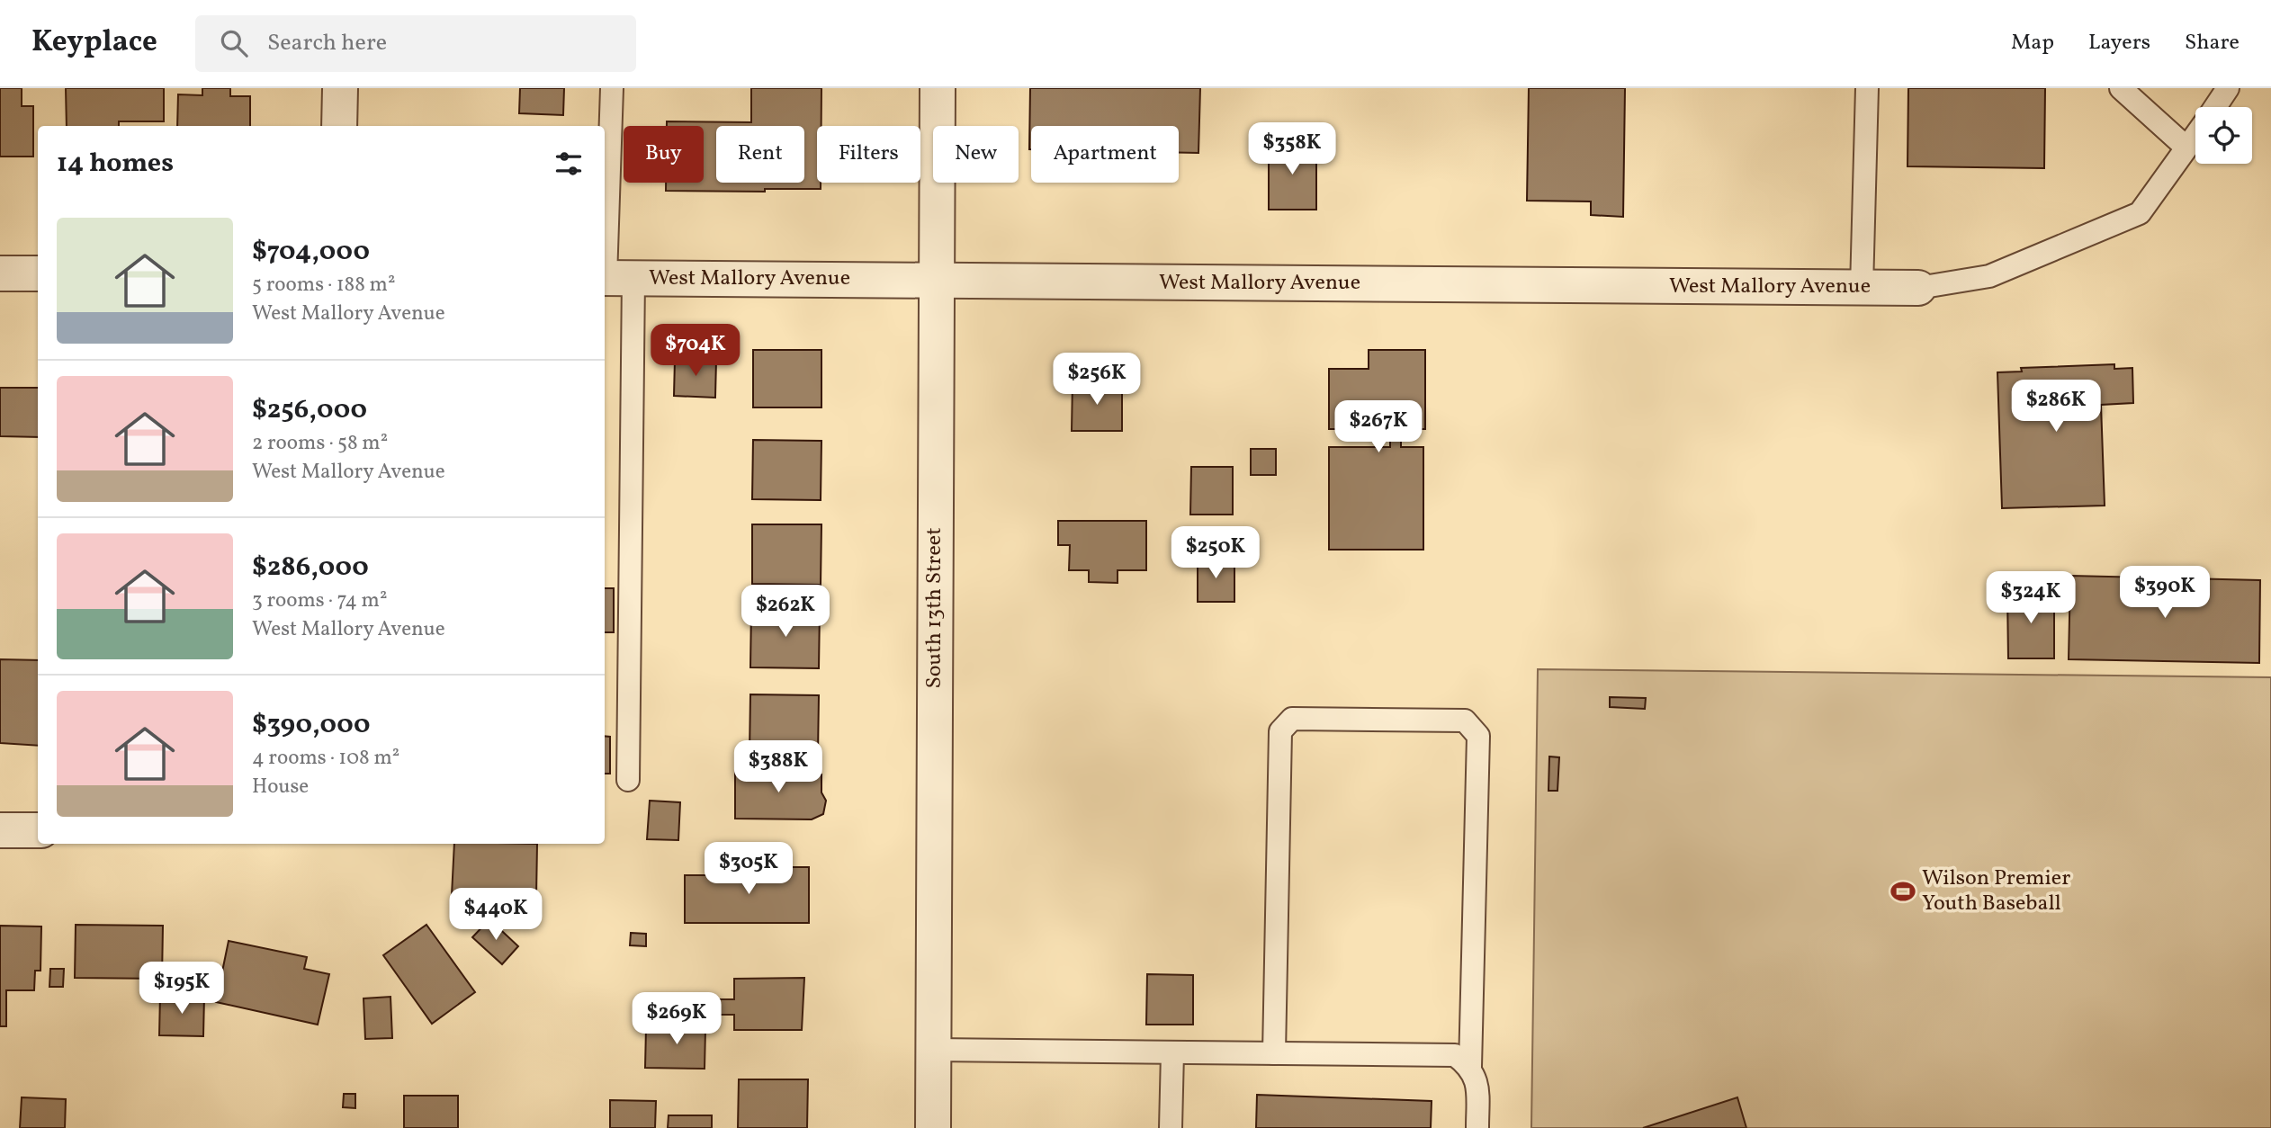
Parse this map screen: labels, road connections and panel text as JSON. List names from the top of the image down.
{
  "streets": {
    "street": ["West Mallory Avenue", "South 13th Street"]
  },
  "crossings": [
    ["West Mallory Avenue", "South 13th Street"]
  ],
  "places": {
    "sports": ["Wilson Premier Youth Baseball"]
  },
  "page": {
    "header": "Keyplace",
    "search": "Search here",
    "nav": ["Map", "Layers", "Share"],
    "price": [
      "$358K",
      "$704K",
      "$256K",
      "$286K",
      "$267K",
      "$250K",
      "$390K",
      "$324K",
      "$262K",
      "$388K",
      "$305K",
      "$440K",
      "$195K",
      "$269K"
    ],
    "chip": [
      "Buy",
      "Rent",
      "Filters",
      "New",
      "Apartment"
    ],
    "heading": "14 homes",
    "list": [
      {
        "name": "$704,000",
        "note": "5 rooms · 188 m² · West Mallory Avenue"
      },
      {
        "name": "$256,000",
        "note": "2 rooms · 58 m² · West Mallory Avenue"
      },
      {
        "name": "$286,000",
        "note": "3 rooms · 74 m² · West Mallory Avenue"
      },
      {
        "name": "$390,000",
        "note": "4 rooms · 108 m² · House"
      }
    ]
  }
}
